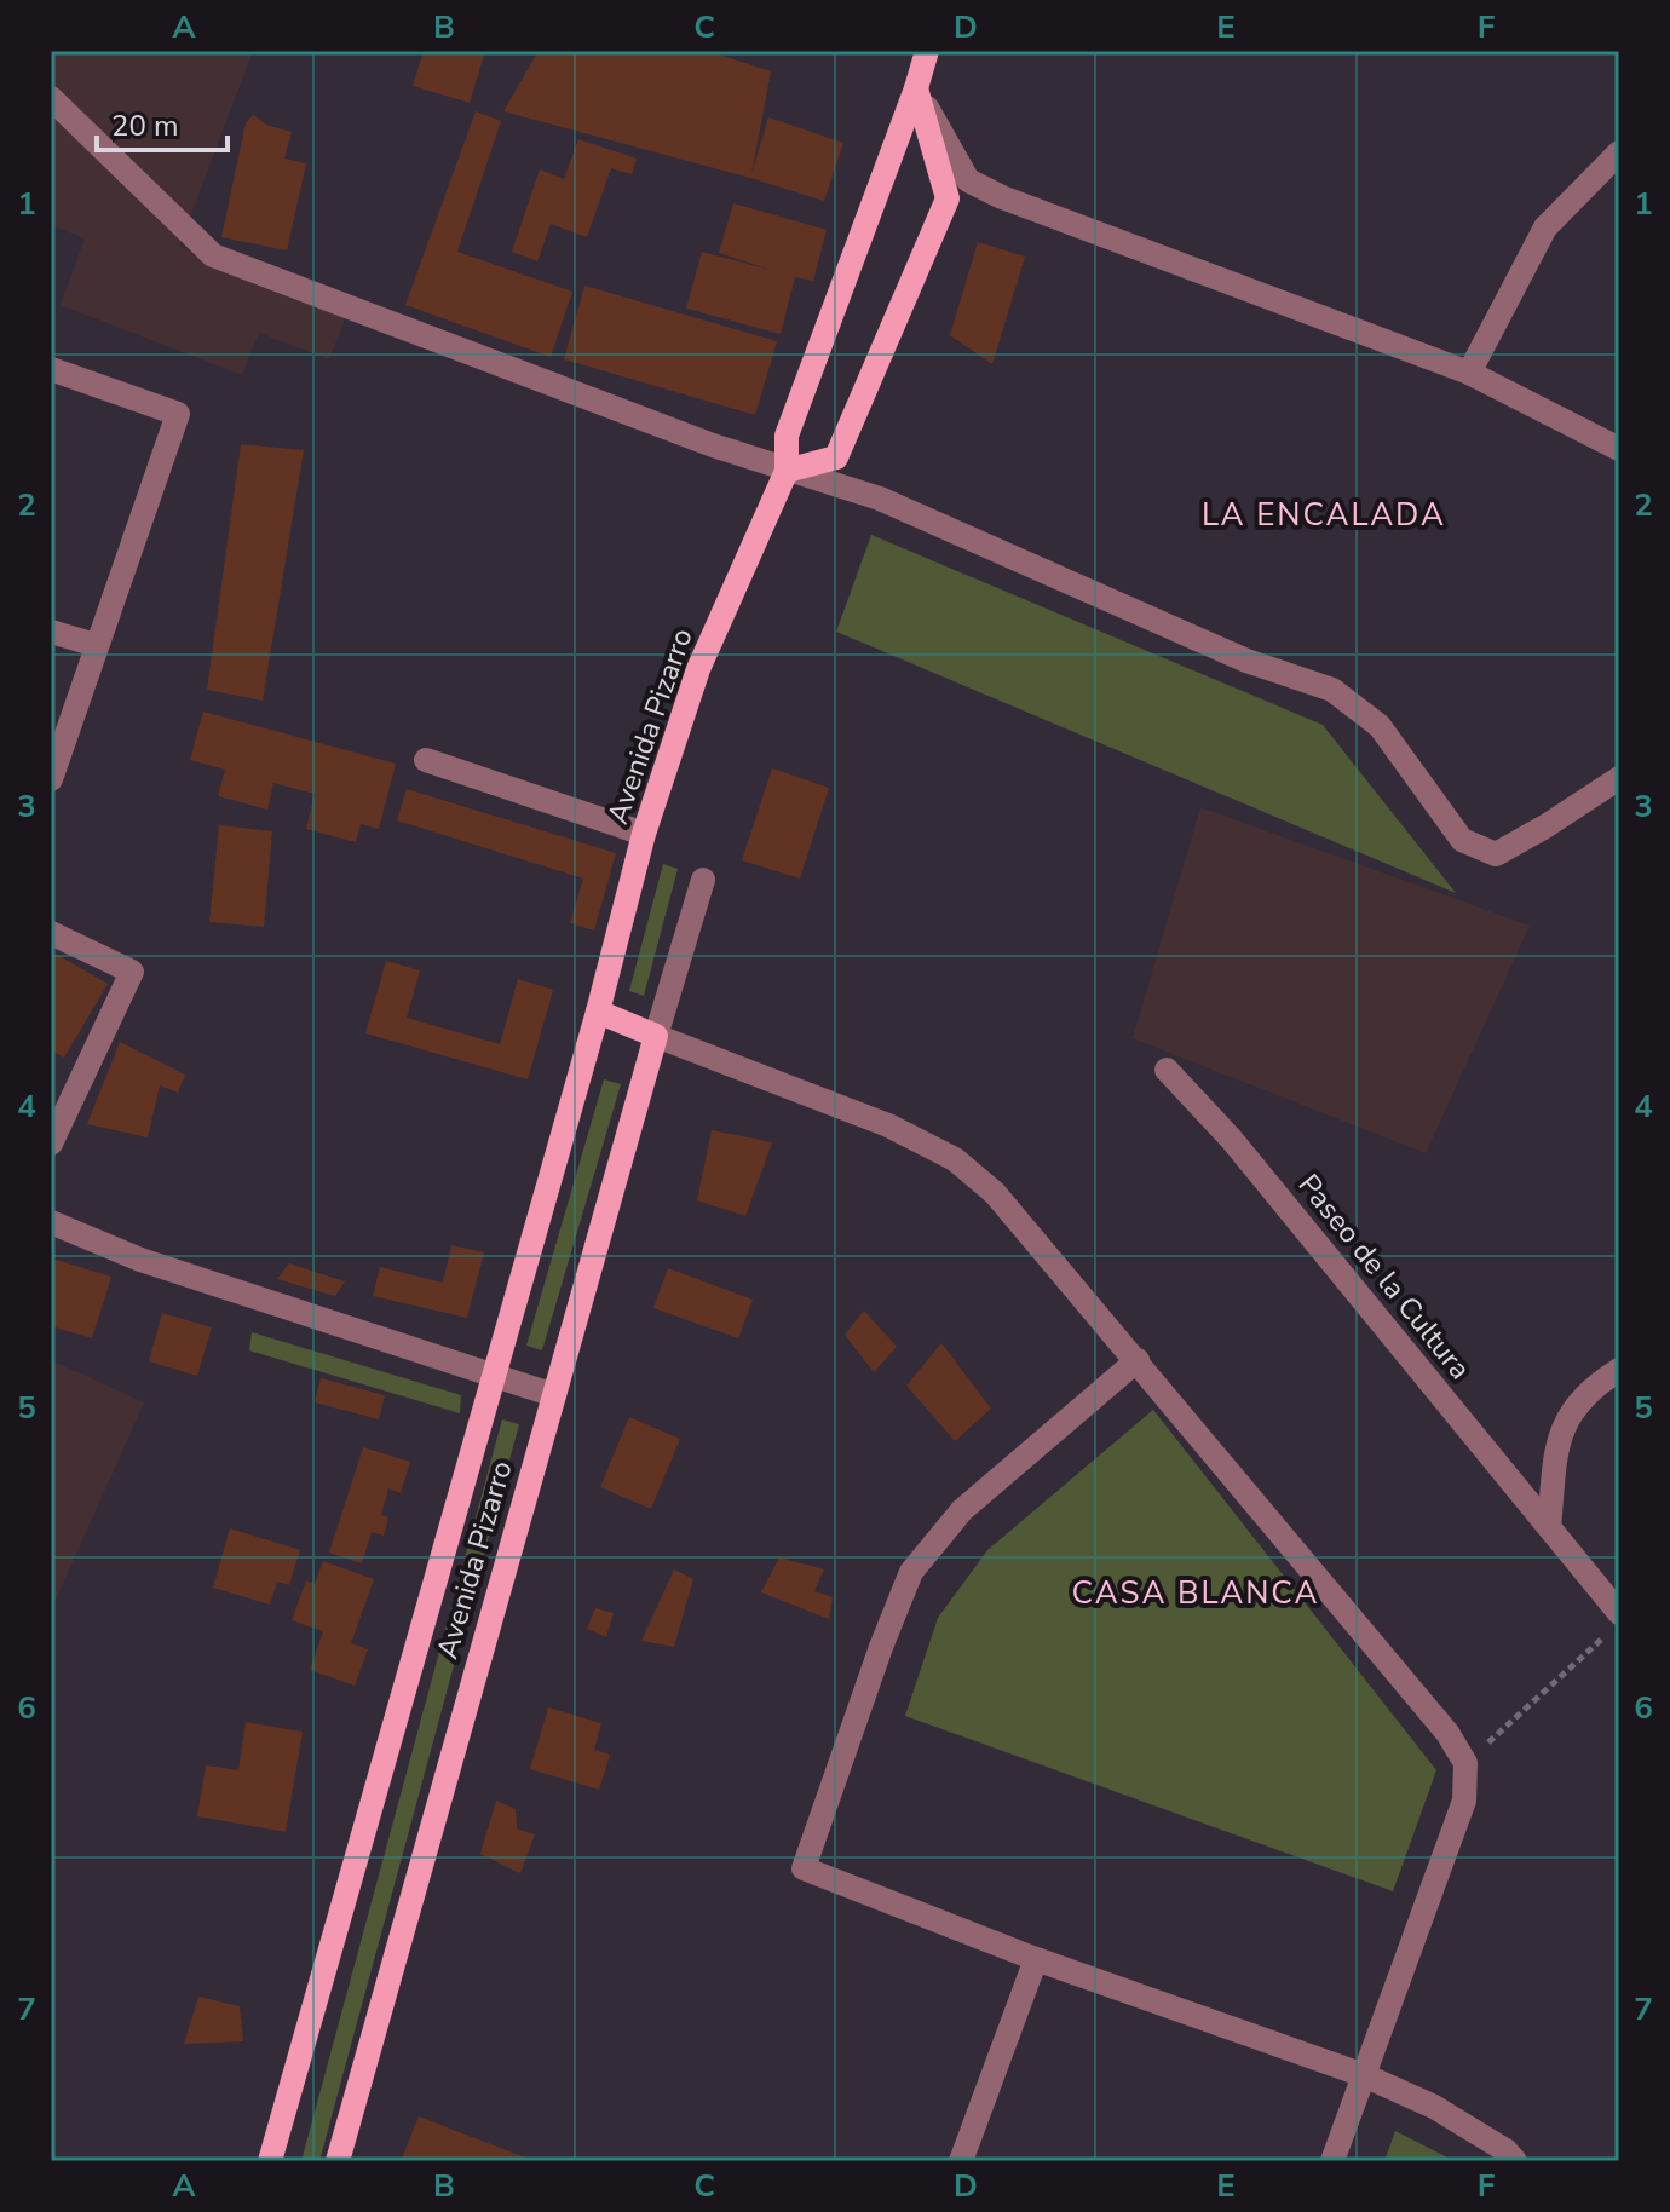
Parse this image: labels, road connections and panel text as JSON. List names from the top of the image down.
{
  "streets": {
    "main road": ["Avenida Pizarro"],
    "street": ["Paseo de la Cultura"]
  },
  "districts": ["LA ENCALADA", "CASA BLANCA"],
  "scale_bar": "20 m",
  "grid": {
    "columns": [
      "A",
      "B",
      "C",
      "D",
      "E",
      "F"
    ],
    "rows": [
      "1",
      "2",
      "3",
      "4",
      "5",
      "6",
      "7"
    ]
  }
}
